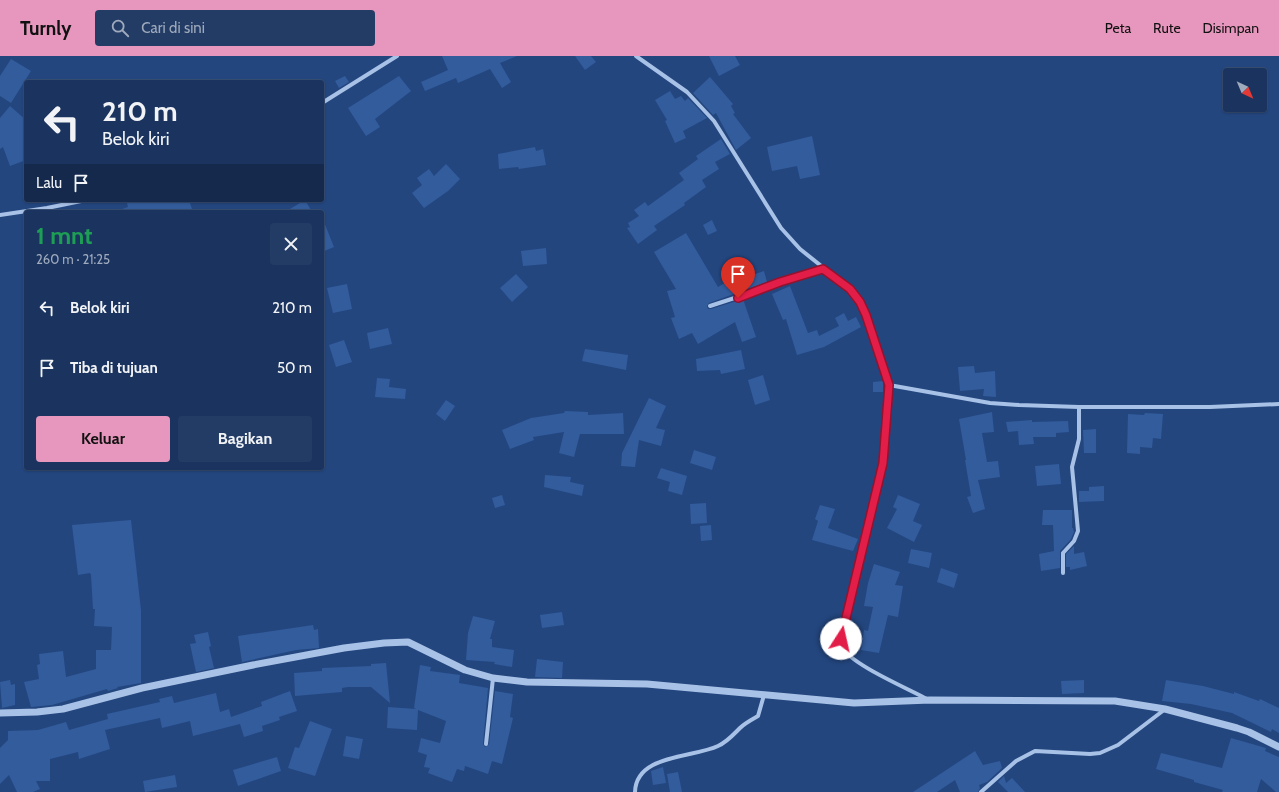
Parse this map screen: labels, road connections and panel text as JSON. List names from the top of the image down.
{
  "north": "bottom right",
  "page": {
    "header": "Turnly",
    "search": "Cari di sini",
    "nav": ["Peta", "Rute", "Disimpan"],
    "turn": ["210 m", "Belok kiri"],
    "then": "Lalu",
    "heading": ["1 mnt", "260 m · 21:25"],
    "list": [
      {
        "name": "Belok kiri",
        "value": "210 m"
      },
      {
        "name": "Tiba di tujuan",
        "value": "50 m"
      }
    ],
    "buttons": ["Keluar", "Bagikan"]
  }
}
